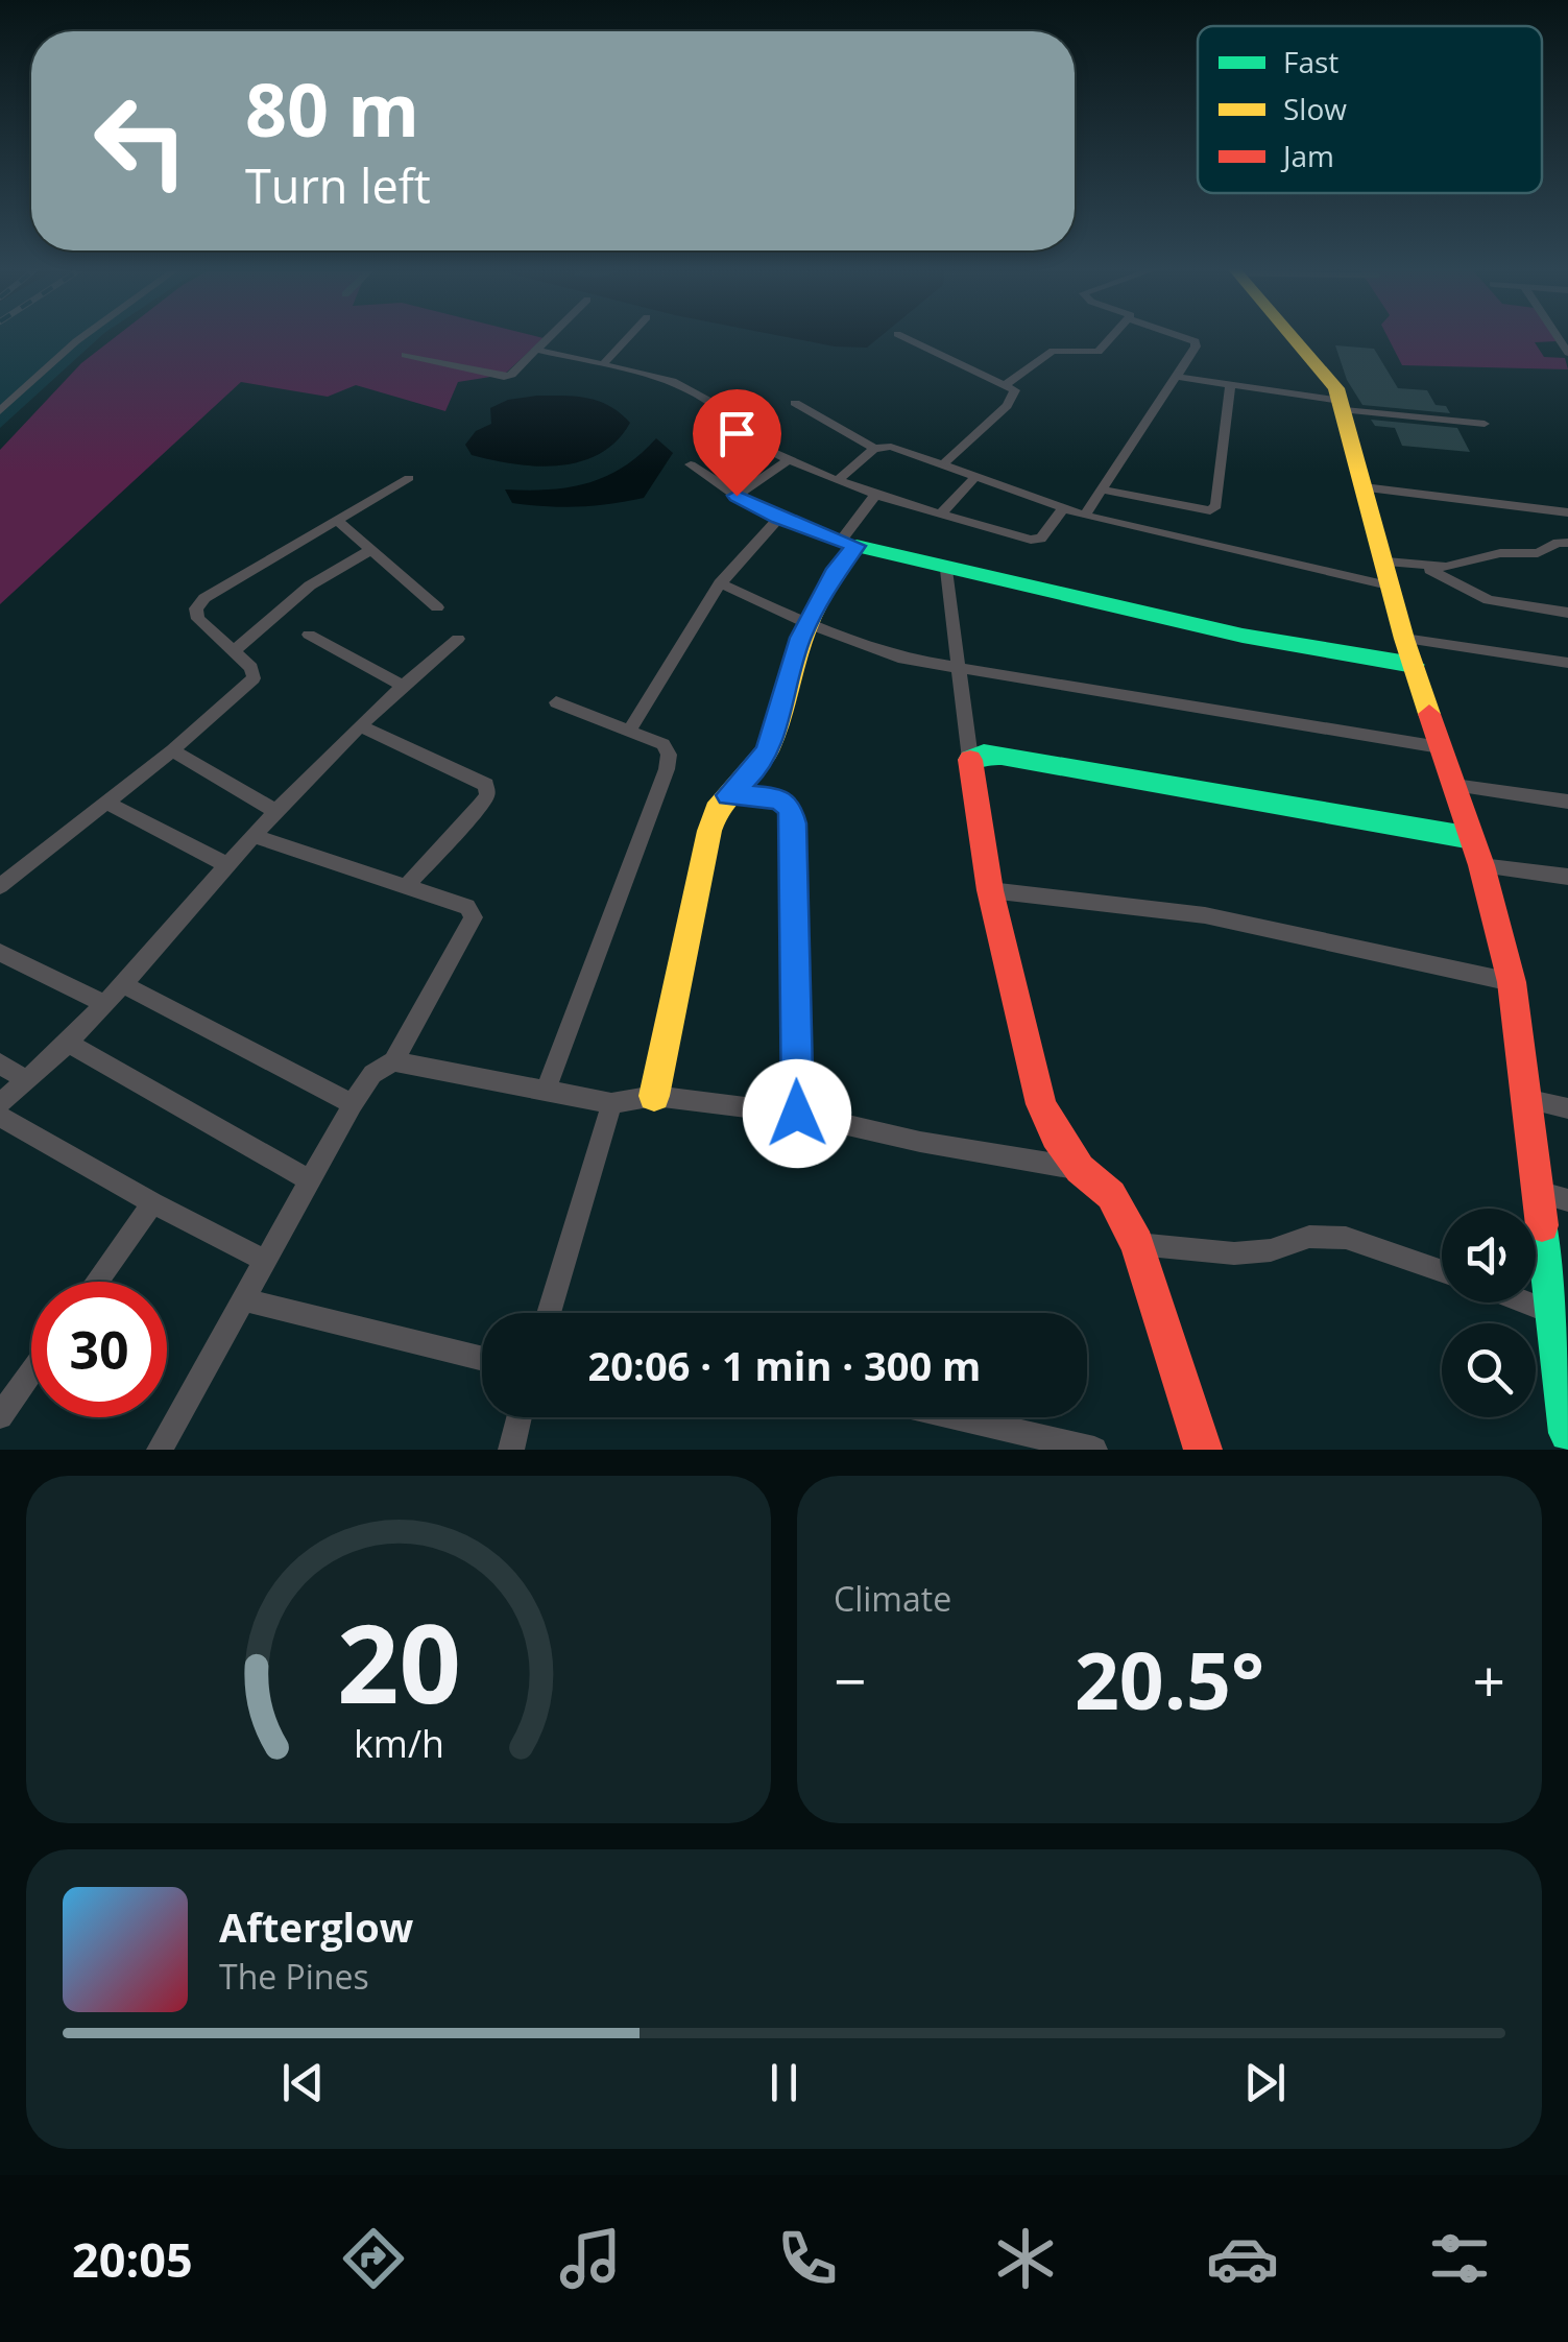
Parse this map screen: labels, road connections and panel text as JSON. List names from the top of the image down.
{
  "legend": ["Fast", "Slow", "Jam"],
  "page": {
    "turn": ["80 m", "Turn left"],
    "limit": "30",
    "trip": "20:06 · 1 min · 300 m",
    "tile": "Climate",
    "heat": ["−", "20.5°", "+"],
    "song": ["Afterglow", "The Pines"],
    "tabs": "20:05",
    "gauge": ["20", "km/h"]
  }
}
